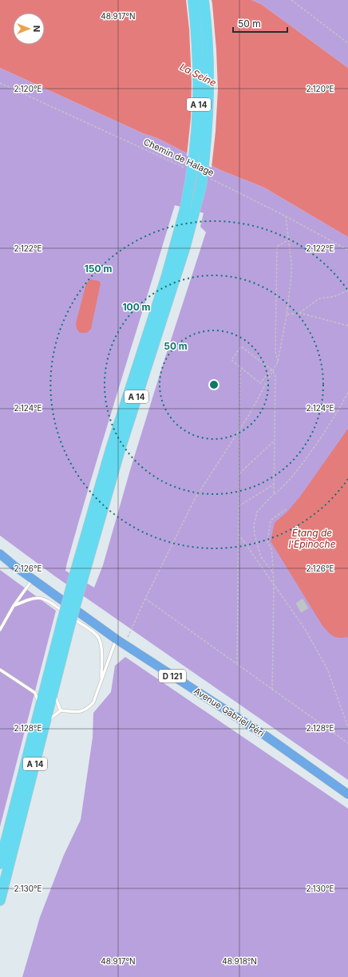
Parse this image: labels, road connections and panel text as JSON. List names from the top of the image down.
{
  "streets": {
    "highway": ["A 14"],
    "main road": ["D 121", "Avenue Gabriel Péri"],
    "path": ["Chemin de Halage"]
  },
  "water": ["La Seine", "Étang de l'Épinoche"],
  "scale_bar": "50 m",
  "north": "right",
  "coordinates": [
    "48.917°N",
    "2.120°E",
    "2.122°E",
    "2.124°E",
    "2.126°E",
    "2.128°E",
    "2.130°E",
    "48.918°N"
  ],
  "rings": ["150 m", "100 m", "50 m"]
}
